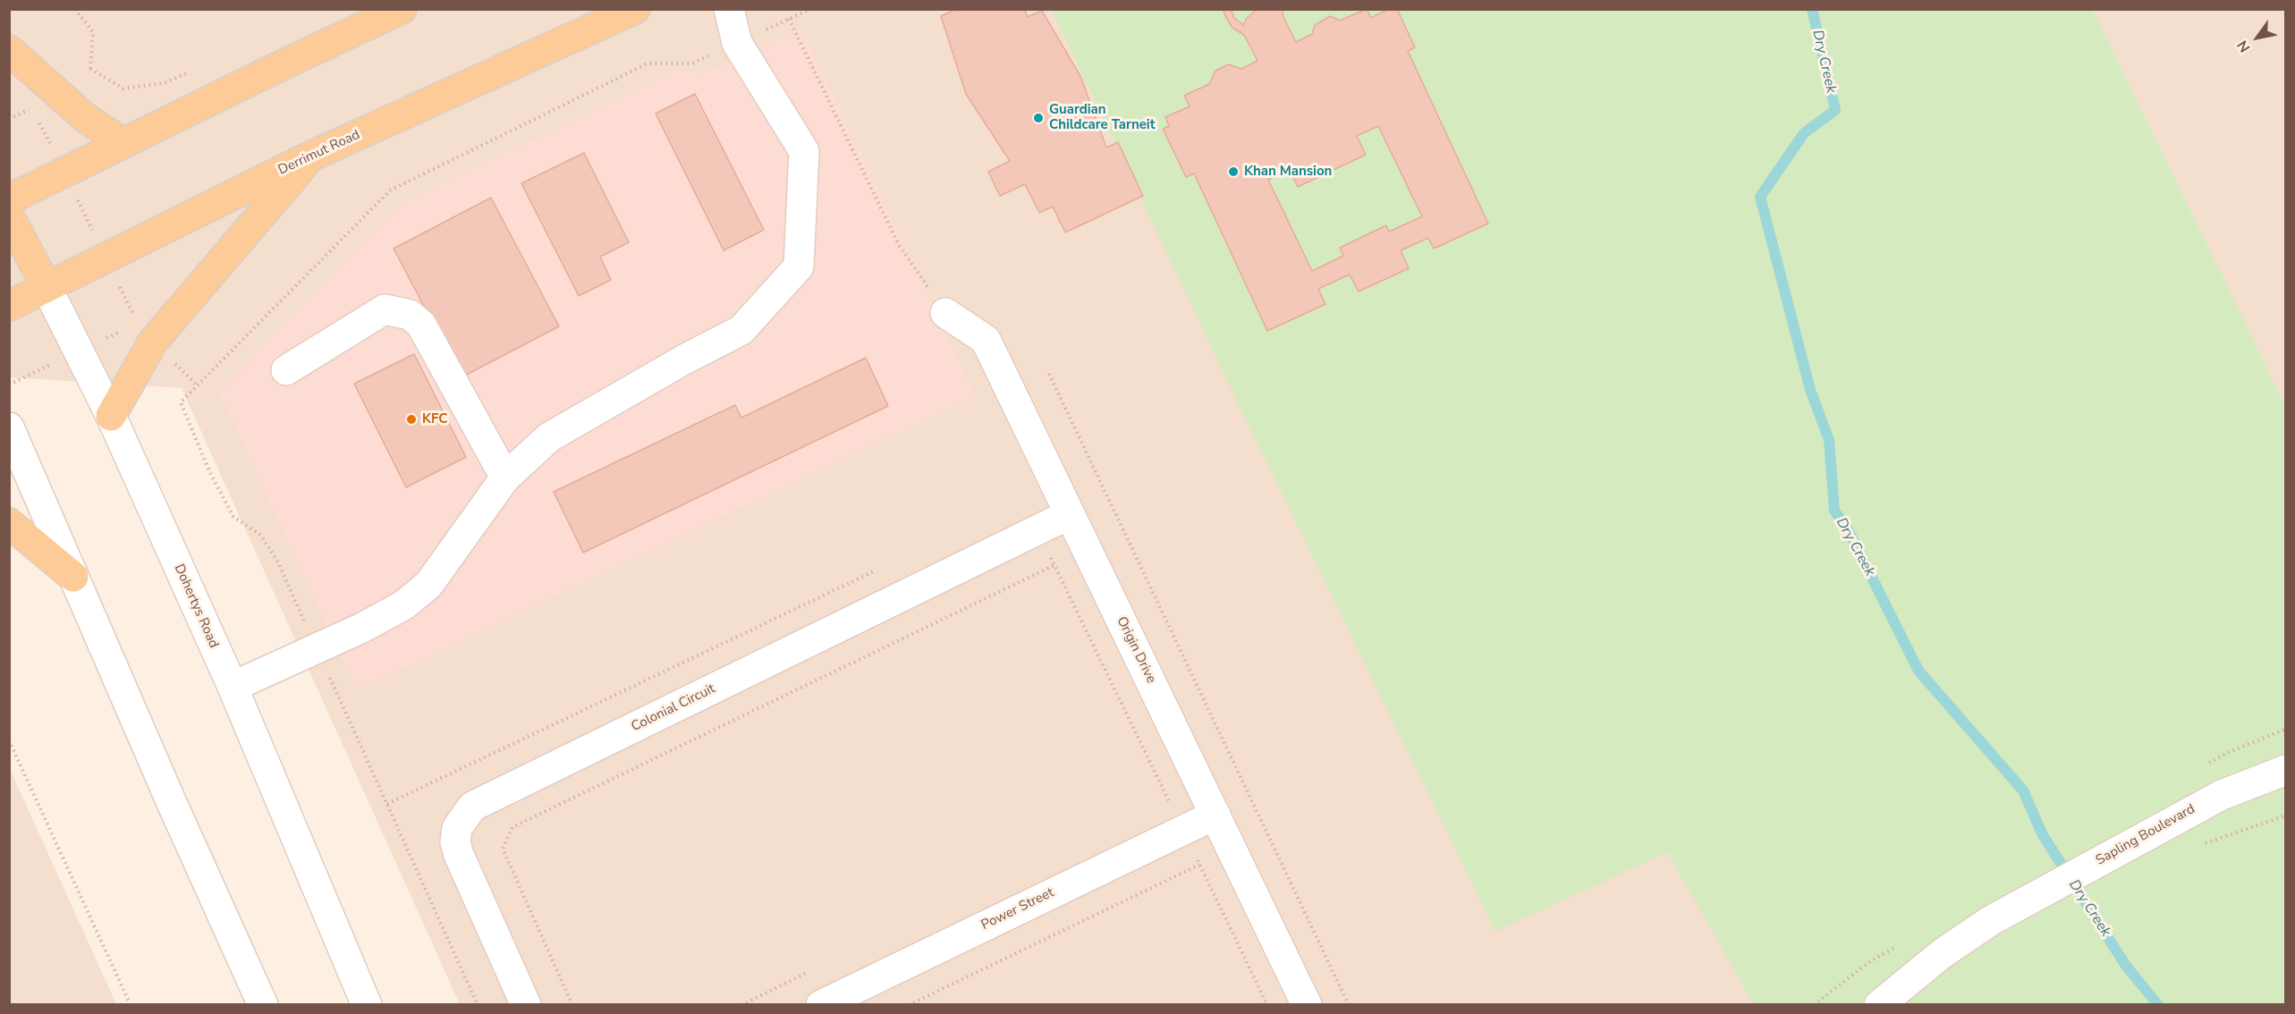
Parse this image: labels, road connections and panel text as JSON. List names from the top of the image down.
{
  "streets": {
    "main road": ["Derrimut Road", "Dohertys Road"],
    "street": [
      "Origin Drive",
      "Colonial Circuit",
      "Sapling Boulevard",
      "Power Street"
    ]
  },
  "crossings": [
    ["Derrimut Road", "Dohertys Road"],
    ["Origin Drive", "Colonial Circuit"],
    ["Origin Drive", "Power Street"]
  ],
  "water": ["Dry Creek"],
  "places": ["Guardian Childcare Tarneit", "Khan Mansion", "KFC"],
  "north": "bottom left"
}
